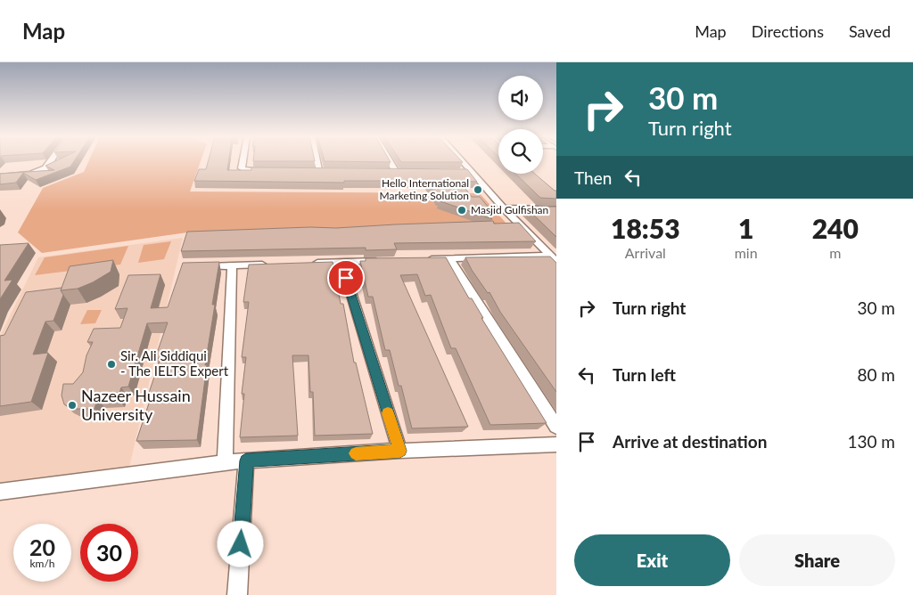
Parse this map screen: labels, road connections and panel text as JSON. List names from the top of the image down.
{
  "places": [
    "Hello International Marketing Solution",
    "Masjid Gulfishan",
    "Sir. Ali Siddiqui - The IELTS Expert",
    "Nazeer Hussain University"
  ],
  "page": {
    "header": "Map",
    "nav": ["Map", "Directions", "Saved"],
    "turn": ["30 m", "Turn right"],
    "then": "Then",
    "eta": [
      "18:53",
      "Arrival",
      "1",
      "min",
      "240",
      "m"
    ],
    "list": [
      {
        "name": "Turn right",
        "value": "30 m"
      },
      {
        "name": "Turn left",
        "value": "80 m"
      },
      {
        "name": "Arrive at destination",
        "value": "130 m"
      }
    ],
    "speed": "20 km/h",
    "limit": "30",
    "buttons": ["Exit", "Share"]
  }
}
